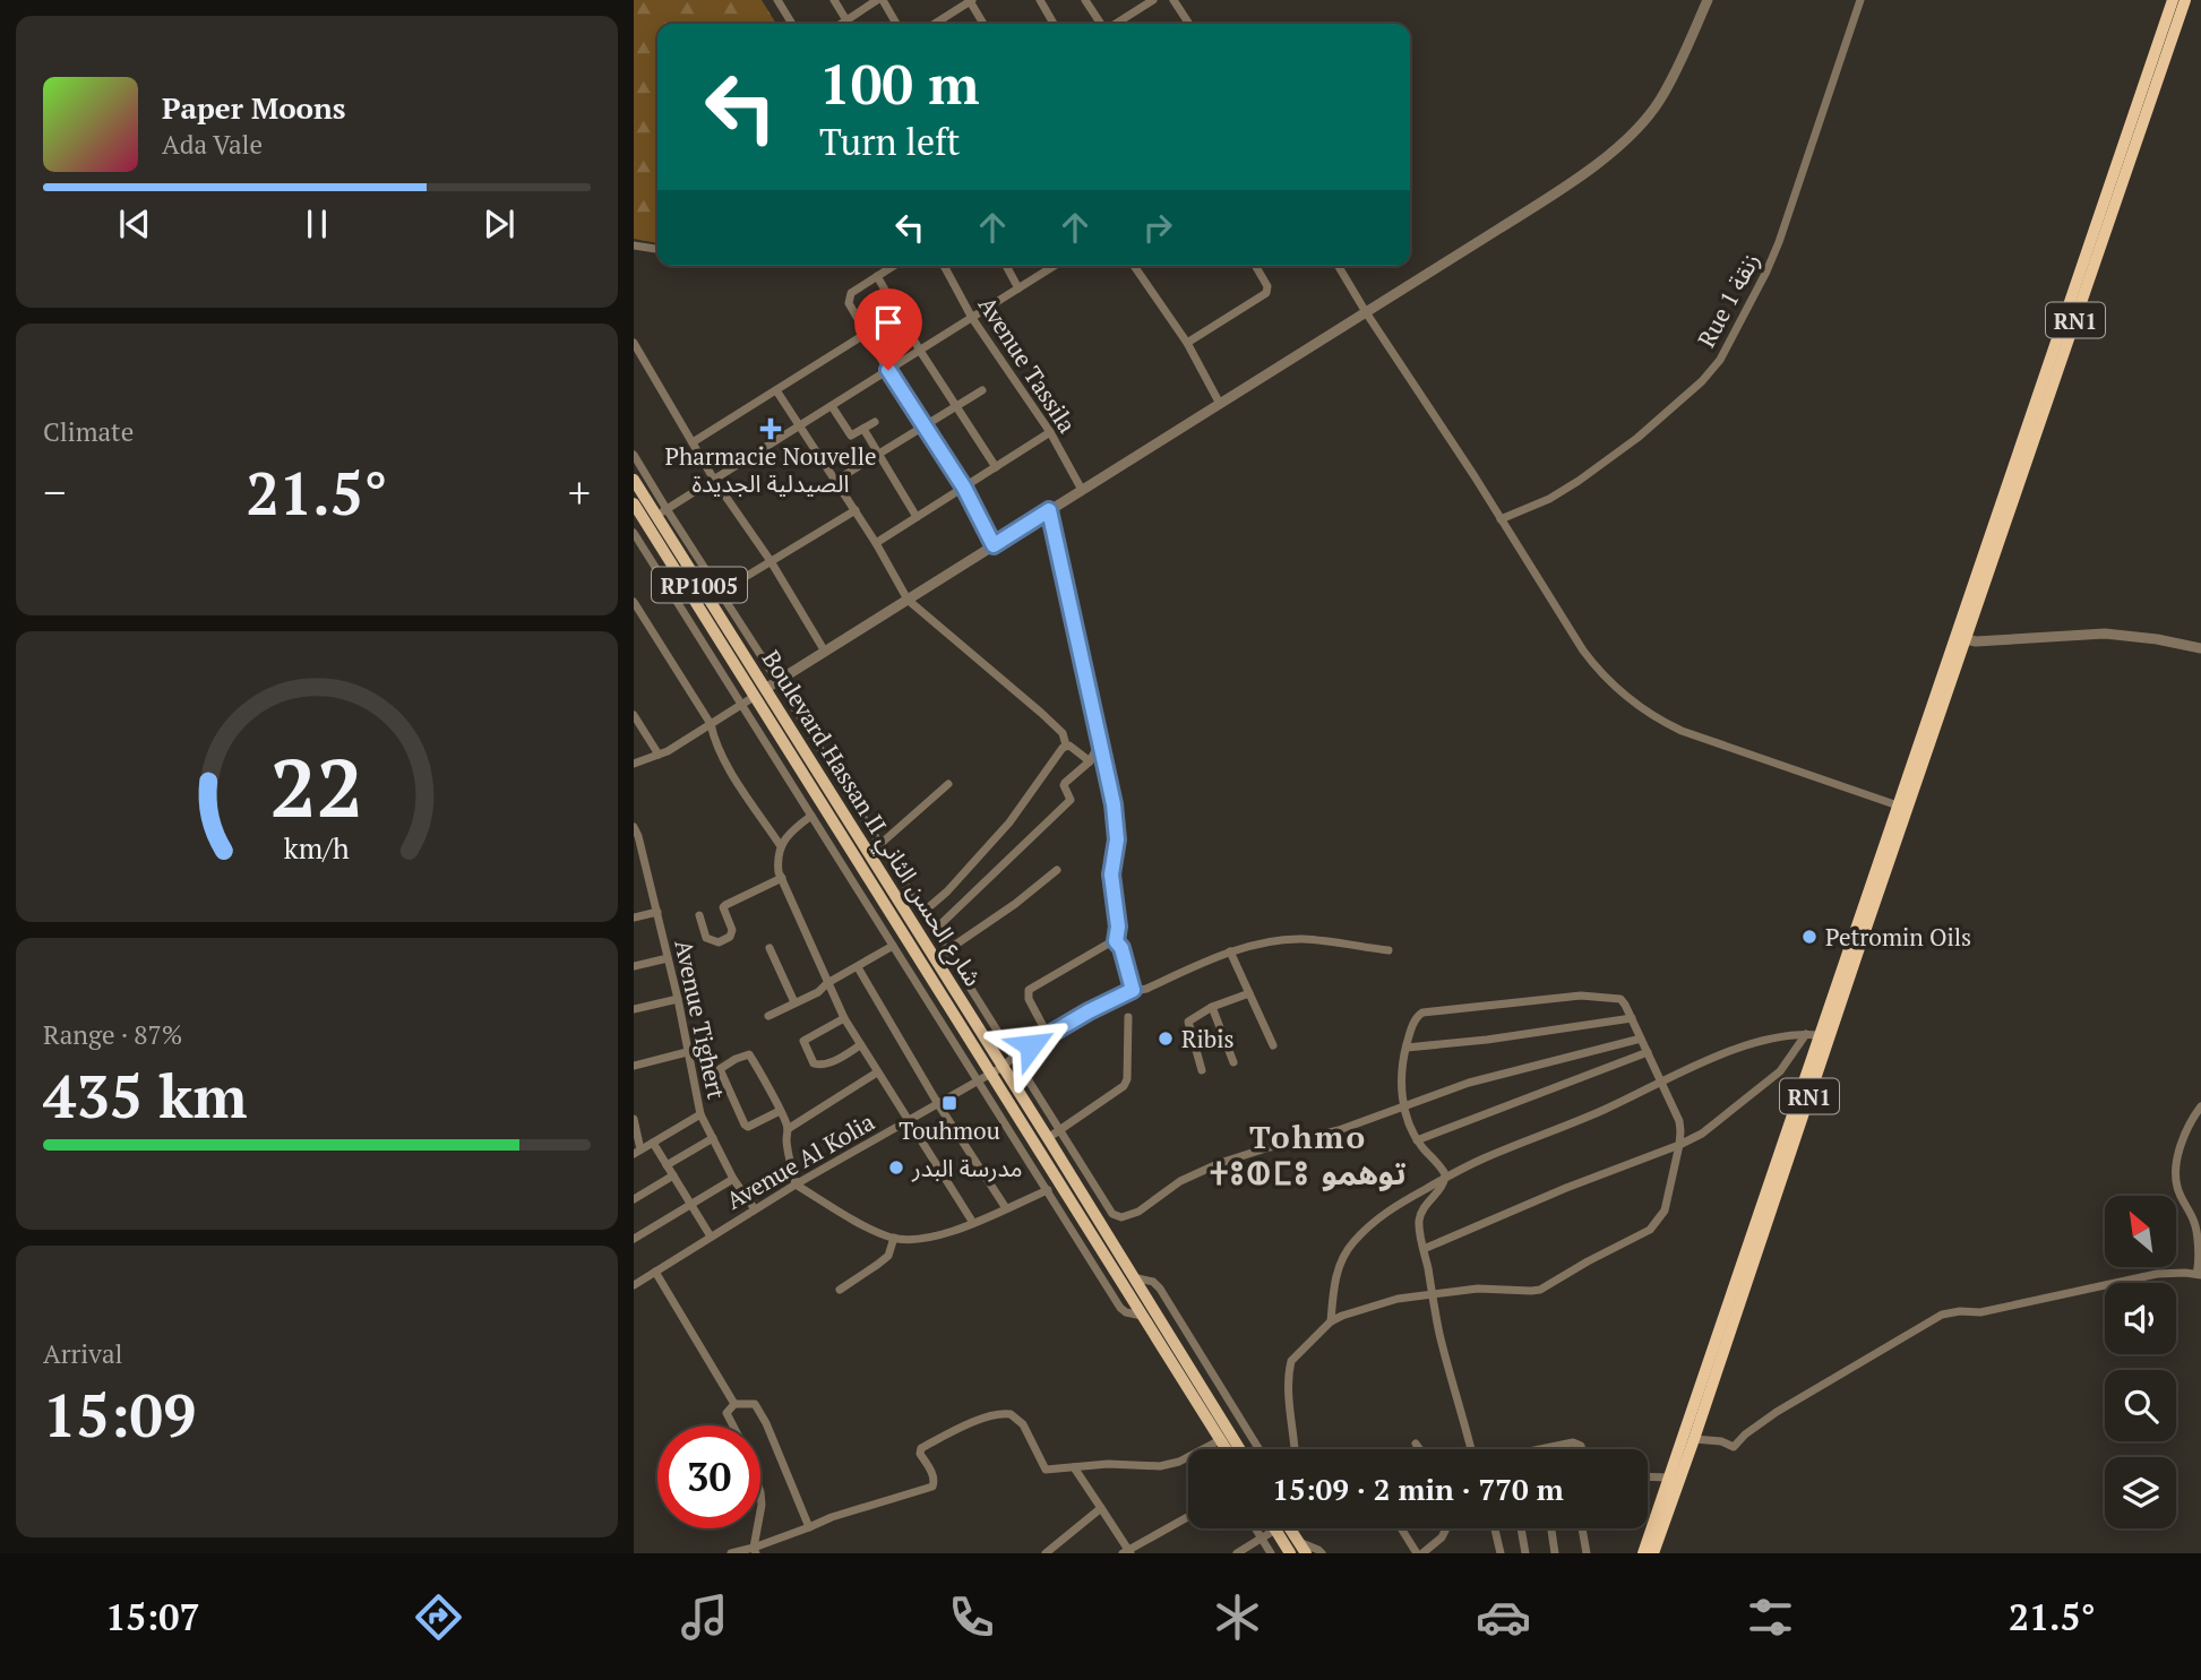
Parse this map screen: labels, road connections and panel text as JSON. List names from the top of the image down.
{
  "streets": {
    "highway": ["RN1"],
    "main road": ["RP1005", "Boulevard Hassan II شارع الحسن الثاني"],
    "street": [
      "Rue 1 زنقة",
      "Avenue Tassila",
      "Avenue Tighert",
      "Avenue Al Kolia"
    ]
  },
  "crossings": [
    ["Boulevard Hassan II شارع الحسن الثاني", "Avenue Al Kolia"],
    ["Avenue Tighert", "Avenue Al Kolia"]
  ],
  "districts": ["Tohmo ⵜⵓⵀⵎⵓ توهمو"],
  "places": {
    "health": ["Pharmacie Nouvelle الصيدلية الجديدة"],
    "other": ["Petromin Oils", "Ribis", "مدرسة البدر"],
    "transit": ["Touhmou"]
  },
  "north": "top left",
  "page": {
    "turn": ["100 m", "Turn left"],
    "song": ["Paper Moons", "Ada Vale"],
    "tile": [
      "Climate",
      ["Range · 87%", "435 km"],
      ["Arrival", "15:09"]
    ],
    "heat": ["−", "21.5°", "+"],
    "limit": "30",
    "trip": "15:09 · 2 min · 770 m",
    "tabs": ["15:07", "21.5°"],
    "gauge": ["22", "km/h"]
  }
}
